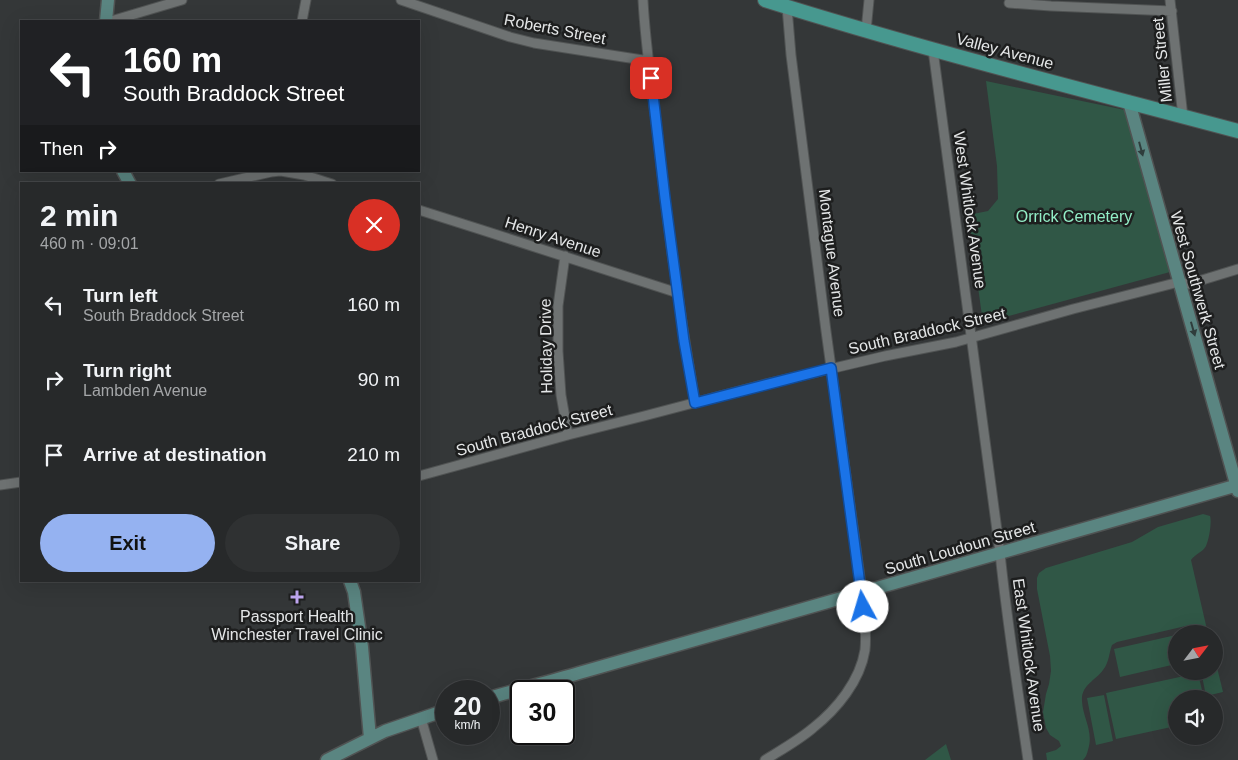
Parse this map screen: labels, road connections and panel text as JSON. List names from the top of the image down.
{
  "streets": {
    "main road": ["Valley Avenue"],
    "street": [
      "Roberts Street",
      "Miller Street",
      "West Whitlock Avenue",
      "Henry Avenue",
      "Montague Avenue",
      "West Southwerk Street",
      "South Braddock Street",
      "Holiday Drive",
      "South Loudoun Street",
      "East Whitlock Avenue"
    ]
  },
  "crossings": [
    ["Valley Avenue", "Miller Street"],
    ["Valley Avenue", "West Whitlock Avenue"],
    ["Valley Avenue", "Montague Avenue"],
    ["Valley Avenue", "West Southwerk Street"],
    ["West Whitlock Avenue", "South Braddock Street"],
    ["West Whitlock Avenue", "South Loudoun Street"],
    ["West Whitlock Avenue", "East Whitlock Avenue"],
    ["Henry Avenue", "Holiday Drive"],
    ["Montague Avenue", "South Braddock Street"],
    ["Montague Avenue", "South Loudoun Street"],
    ["West Southwerk Street", "South Braddock Street"],
    ["West Southwerk Street", "South Loudoun Street"],
    ["South Braddock Street", "Holiday Drive"],
    ["South Loudoun Street", "East Whitlock Avenue"]
  ],
  "one_way": ["West Southwerk Street"],
  "parks": ["Orrick Cemetery"],
  "places": {
    "health": ["Passport Health Winchester Travel Clinic"]
  },
  "north": "top right",
  "page": {
    "turn": ["160 m", "South Braddock Street"],
    "then": "Then",
    "heading": ["2 min", "460 m · 09:01"],
    "list": [
      {
        "name": "Turn left",
        "note": "South Braddock Street",
        "value": "160 m"
      },
      {
        "name": "Turn right",
        "note": "Lambden Avenue",
        "value": "90 m"
      },
      {
        "name": "Arrive at destination",
        "value": "210 m"
      }
    ],
    "buttons": ["Exit", "Share"],
    "speed": "20 km/h",
    "limit": "30"
  }
}
